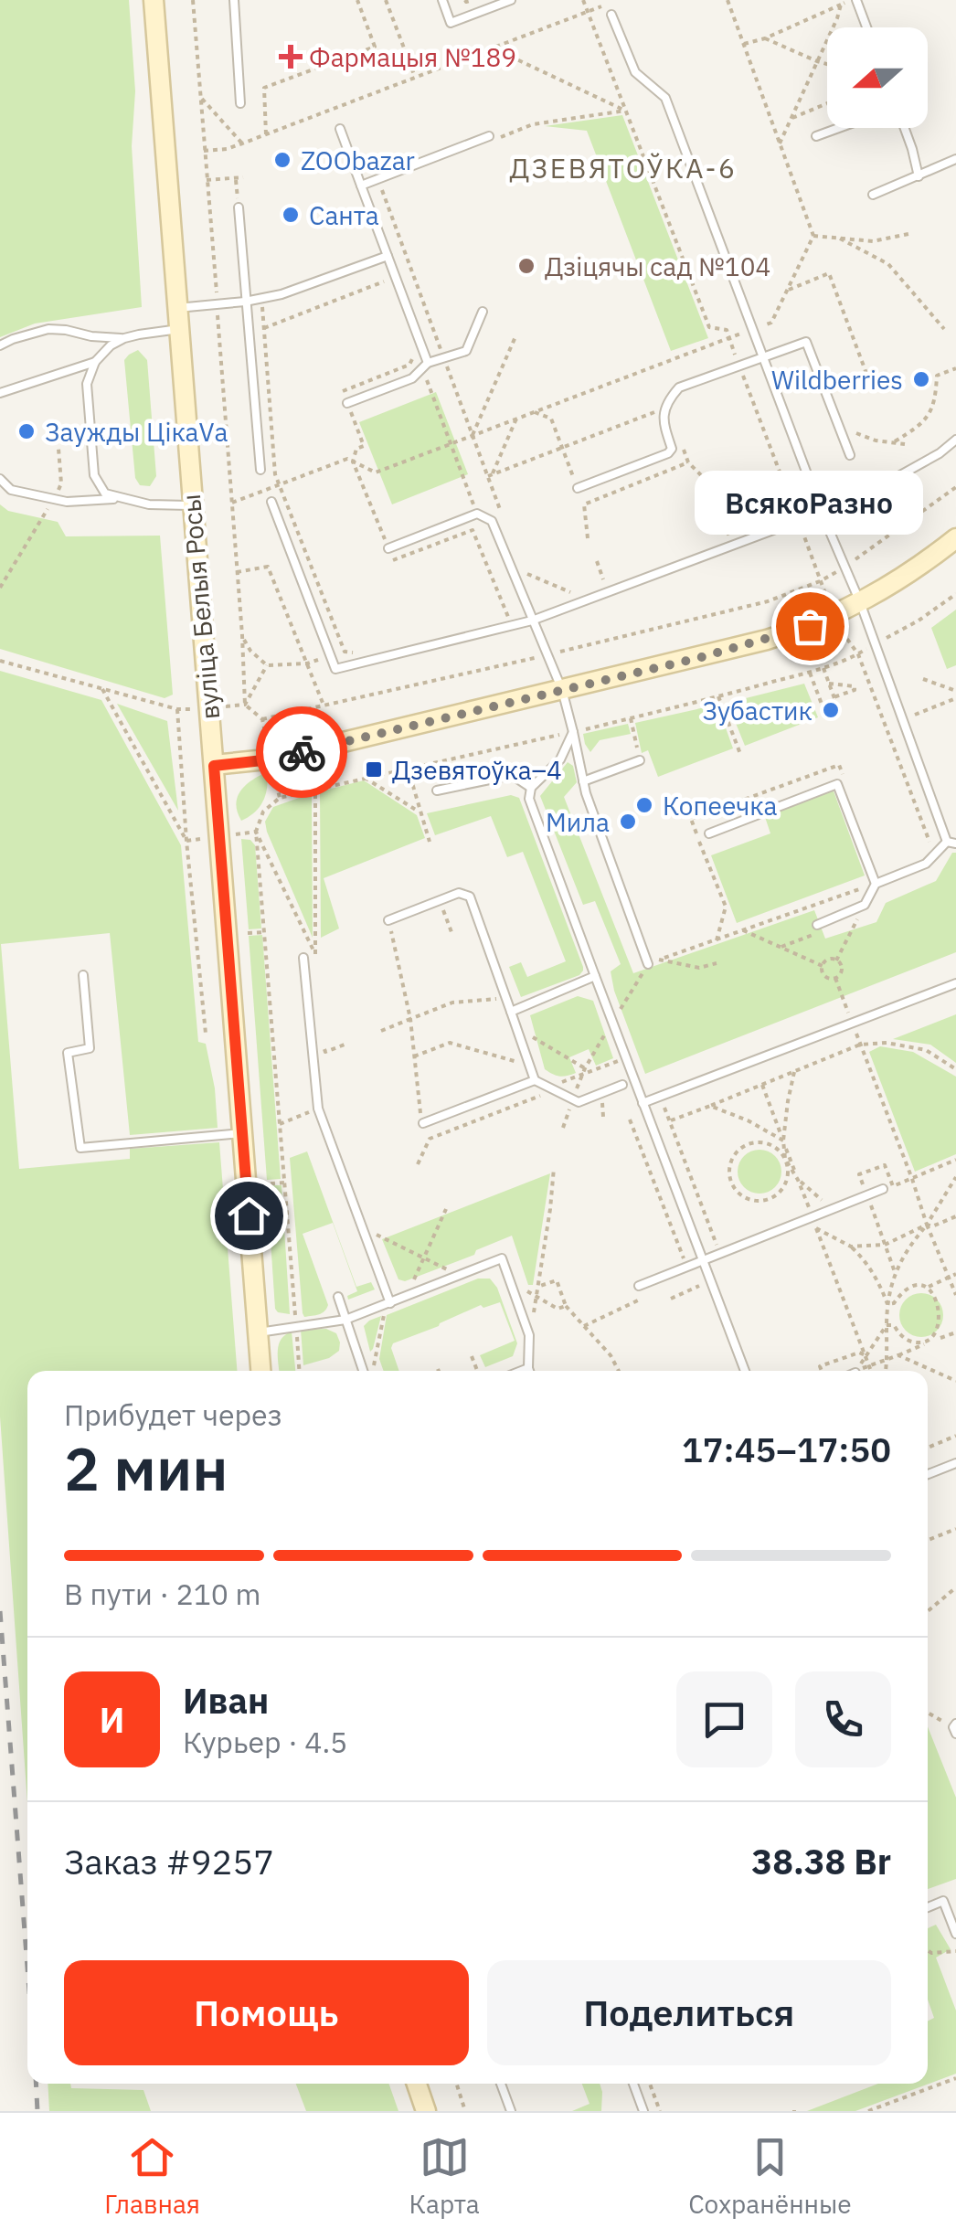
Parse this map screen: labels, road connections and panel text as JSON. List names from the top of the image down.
{
  "streets": {
    "main road": ["вуліца Белыя Росы"]
  },
  "districts": ["ДЗЕВЯТОЎКА-6"],
  "places": {
    "health": ["Фармацыя №189"],
    "other": [
      "ZOObazar",
      "Санта",
      "Дзіцячы сад №104",
      "Wildberries",
      "Заужды ЦікаVа",
      "ВсякоРазно",
      "Зубастик",
      "Копеечка",
      "Мила"
    ],
    "transit": ["Дзевятоўка–4"]
  },
  "north": "left",
  "page": {
    "bubble": "ВсякоРазно",
    "heading": ["2 мин", "Прибудет через", "17:45–17:50"],
    "panel": [
      "Иван",
      "Курьер · 4.5",
      "Заказ #9257",
      "38.38 Br"
    ],
    "bar": "В пути · 210 m",
    "round": "И",
    "buttons": ["Помощь", "Поделиться"],
    "tabs": ["Главная", "Карта", "Сохранённые"]
  }
}
